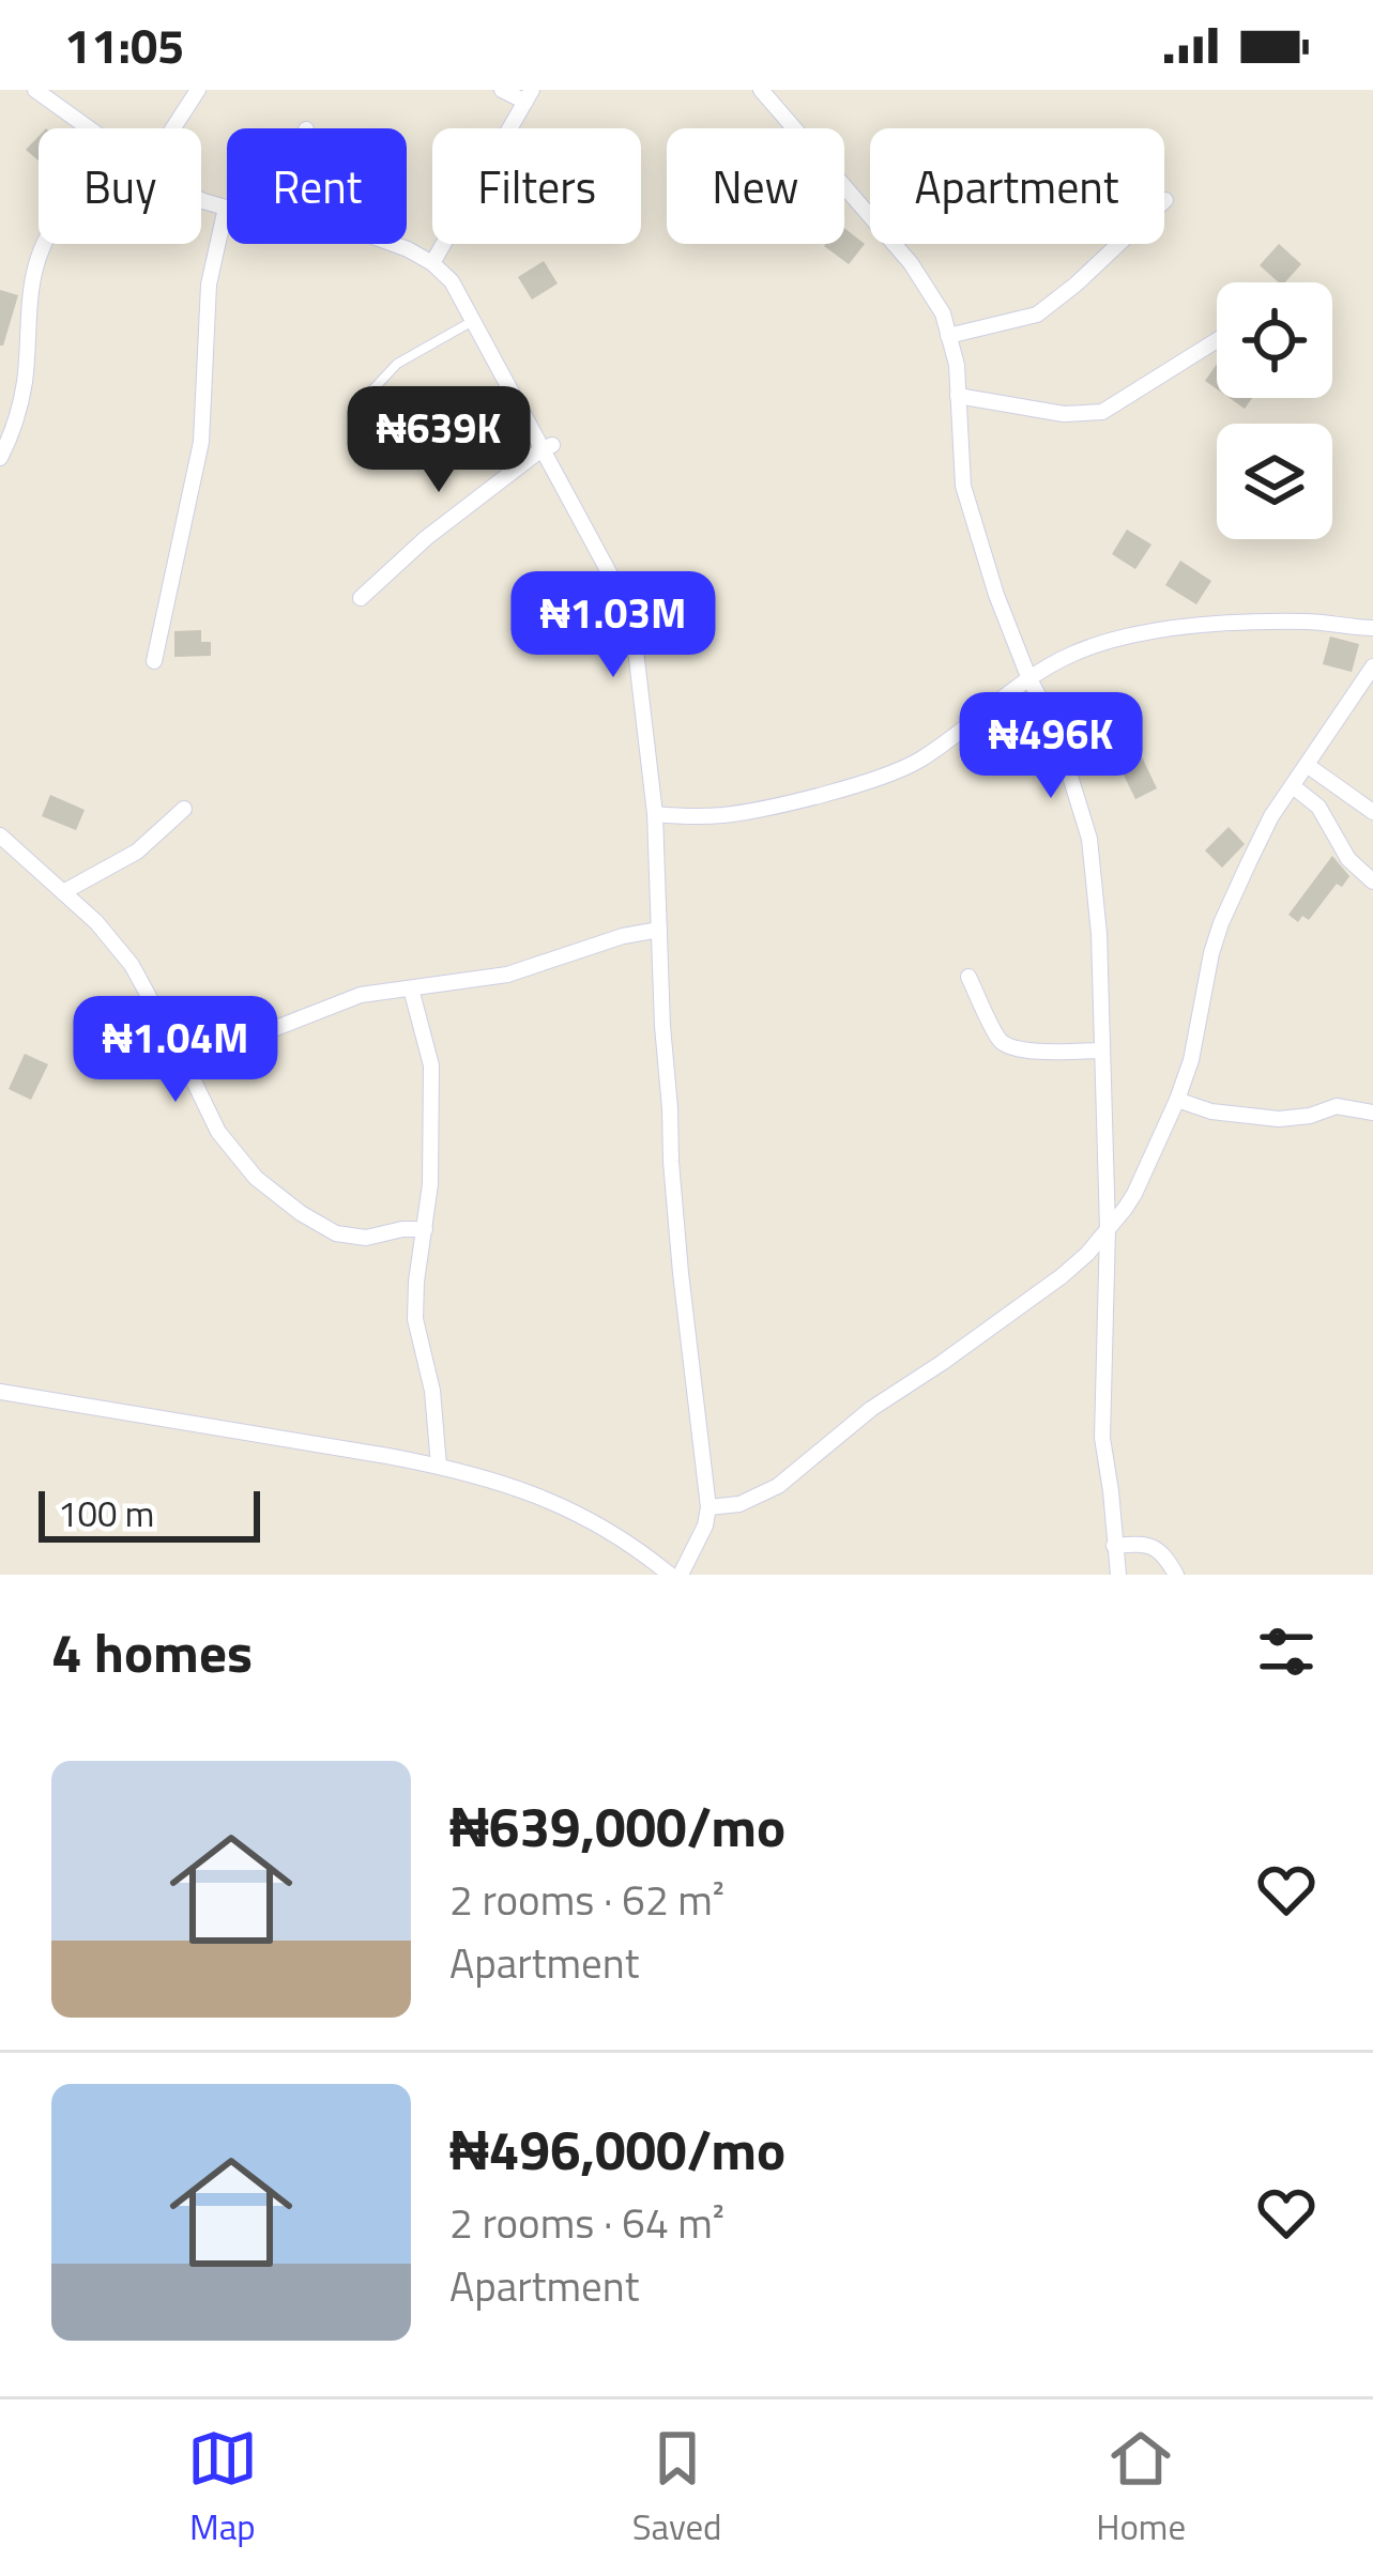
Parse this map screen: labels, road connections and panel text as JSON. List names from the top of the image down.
{
  "scale_bar": "100 m",
  "page": {
    "status": "11:05",
    "chip": [
      "Buy",
      "Rent",
      "Filters",
      "New",
      "Apartment"
    ],
    "price": [
      "₦639K",
      "₦1.03M",
      "₦496K",
      "₦1.04M"
    ],
    "scale": "100 m",
    "heading": "4 homes",
    "list": [
      {
        "name": "₦639,000/mo",
        "note": "2 rooms · 62 m² · Apartment"
      },
      {
        "name": "₦496,000/mo",
        "note": "2 rooms · 64 m² · Apartment"
      }
    ],
    "tabs": ["Map", "Saved", "Home"]
  }
}
